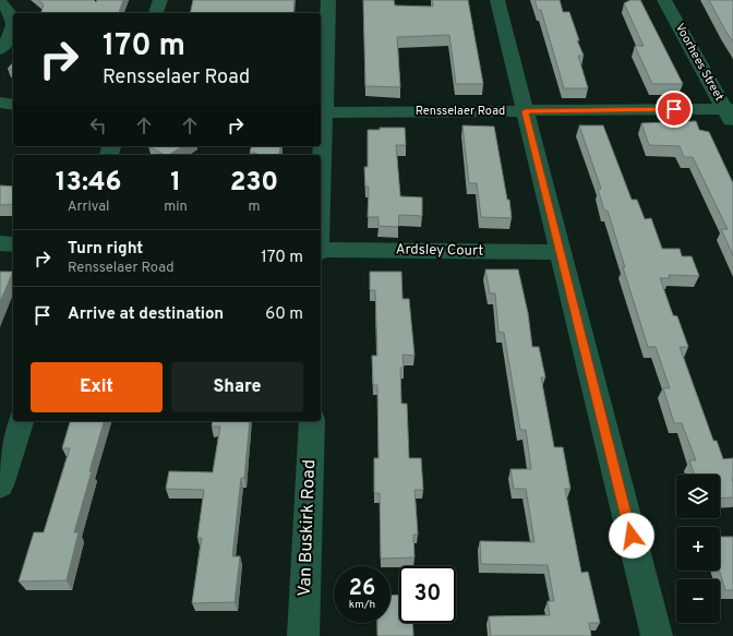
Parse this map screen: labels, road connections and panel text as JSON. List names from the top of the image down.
{
  "streets": {
    "street": [
      "Voorhees Street",
      "Rensselaer Road",
      "Ardsley Court",
      "Van Buskirk Road"
    ]
  },
  "crossings": [
    ["Voorhees Street", "Rensselaer Road"]
  ],
  "page": {
    "turn": ["170 m", "Rensselaer Road"],
    "eta": [
      "13:46",
      "Arrival",
      "1",
      "min",
      "230",
      "m"
    ],
    "list": [
      {
        "name": "Turn right",
        "note": "Rensselaer Road",
        "value": "170 m"
      },
      {
        "name": "Arrive at destination",
        "value": "60 m"
      }
    ],
    "buttons": ["Exit", "Share"],
    "map_buttons": ["+", "−"],
    "speed": "26 km/h",
    "limit": "30"
  }
}
